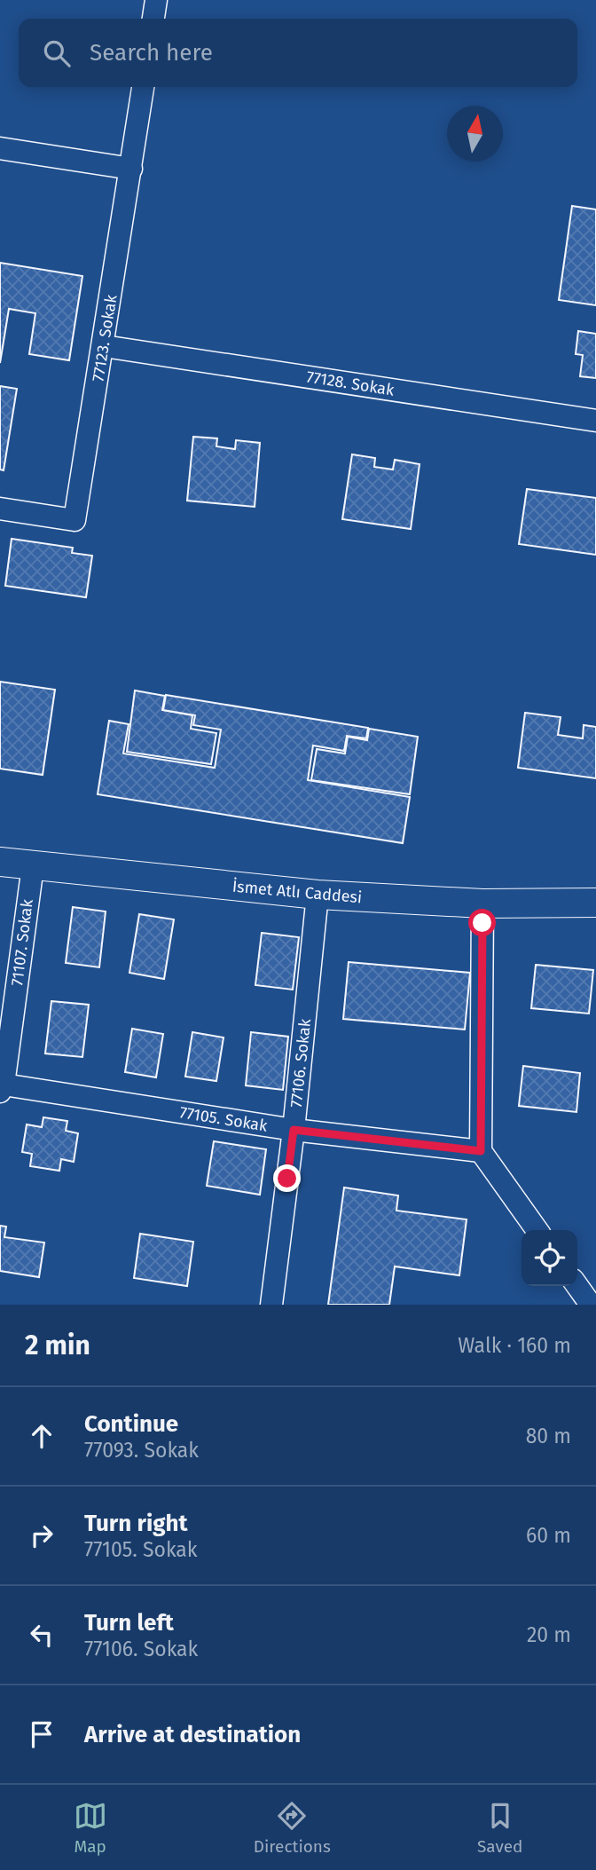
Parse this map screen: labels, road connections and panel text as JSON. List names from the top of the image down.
{
  "streets": {
    "main road": ["İsmet Atlı Caddesi"],
    "street": [
      "77123. Sokak",
      "77128. Sokak",
      "71107. Sokak",
      "77106. Sokak",
      "77105. Sokak"
    ]
  },
  "crossings": [
    ["77123. Sokak", "77128. Sokak"],
    ["İsmet Atlı Caddesi", "71107. Sokak"],
    ["İsmet Atlı Caddesi", "77106. Sokak"],
    ["71107. Sokak", "77105. Sokak"],
    ["77106. Sokak", "77105. Sokak"]
  ],
  "north": "top",
  "page": {
    "search": "Search here",
    "heading": ["2 min", "Walk · 160 m"],
    "list": [
      ["Continue", "77093. Sokak", "80 m"],
      ["Turn right", "77105. Sokak", "60 m"],
      ["Turn left", "77106. Sokak", "20 m"],
      "Arrive at destination"
    ],
    "nav": ["Map", "Directions", "Saved"]
  }
}
